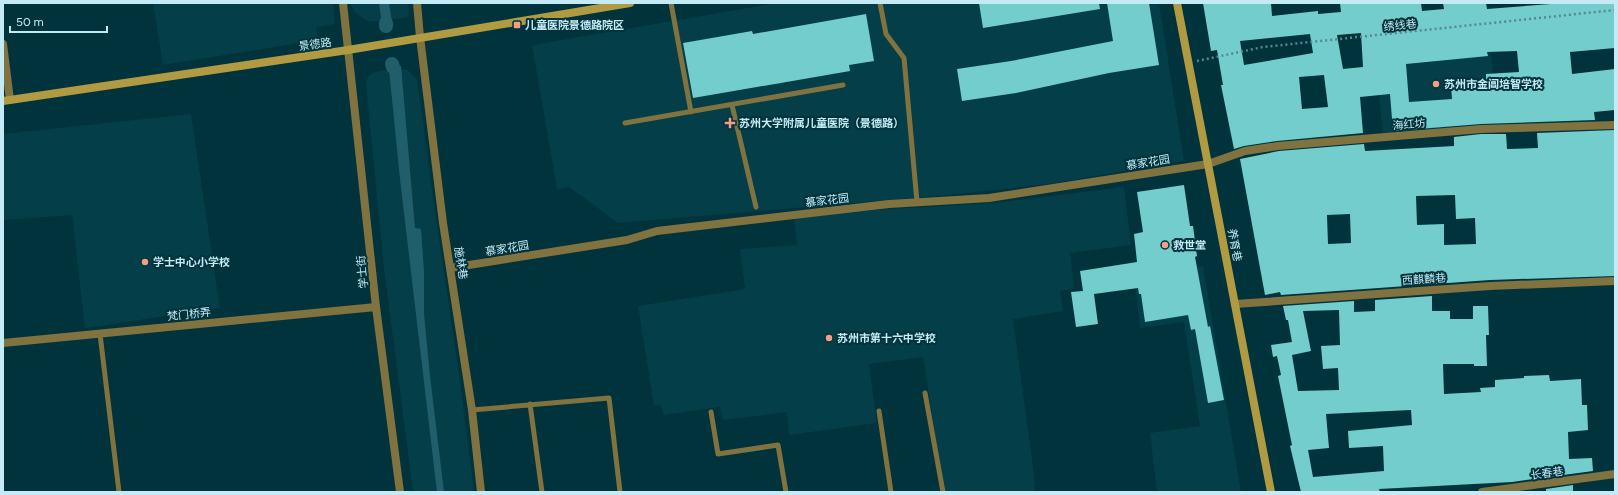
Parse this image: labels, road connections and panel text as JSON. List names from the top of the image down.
{
  "streets": {
    "main road": ["景德路", "养育巷"],
    "street": [
      "海红坊",
      "慕家花园",
      "施林巷",
      "学士街",
      "西麒麟巷",
      "梵门桥弄",
      "长春巷"
    ],
    "path": ["绣线巷"]
  },
  "crossings": [
    ["绣线巷", "养育巷"],
    ["景德路", "施林巷"],
    ["景德路", "学士街"],
    ["海红坊", "慕家花园"],
    ["海红坊", "养育巷"],
    ["慕家花园", "养育巷"],
    ["慕家花园", "施林巷"],
    ["养育巷", "西麒麟巷"],
    ["学士街", "梵门桥弄"]
  ],
  "places": {
    "transit": ["儿童医院景德路院区"],
    "other": [
      "苏州市金阊培智学校",
      "救世堂",
      "学士中心小学校",
      "苏州市第十六中学校"
    ],
    "health": ["苏州大学附属儿童医院（景德路）"]
  },
  "scale_bar": "50 m"
}
